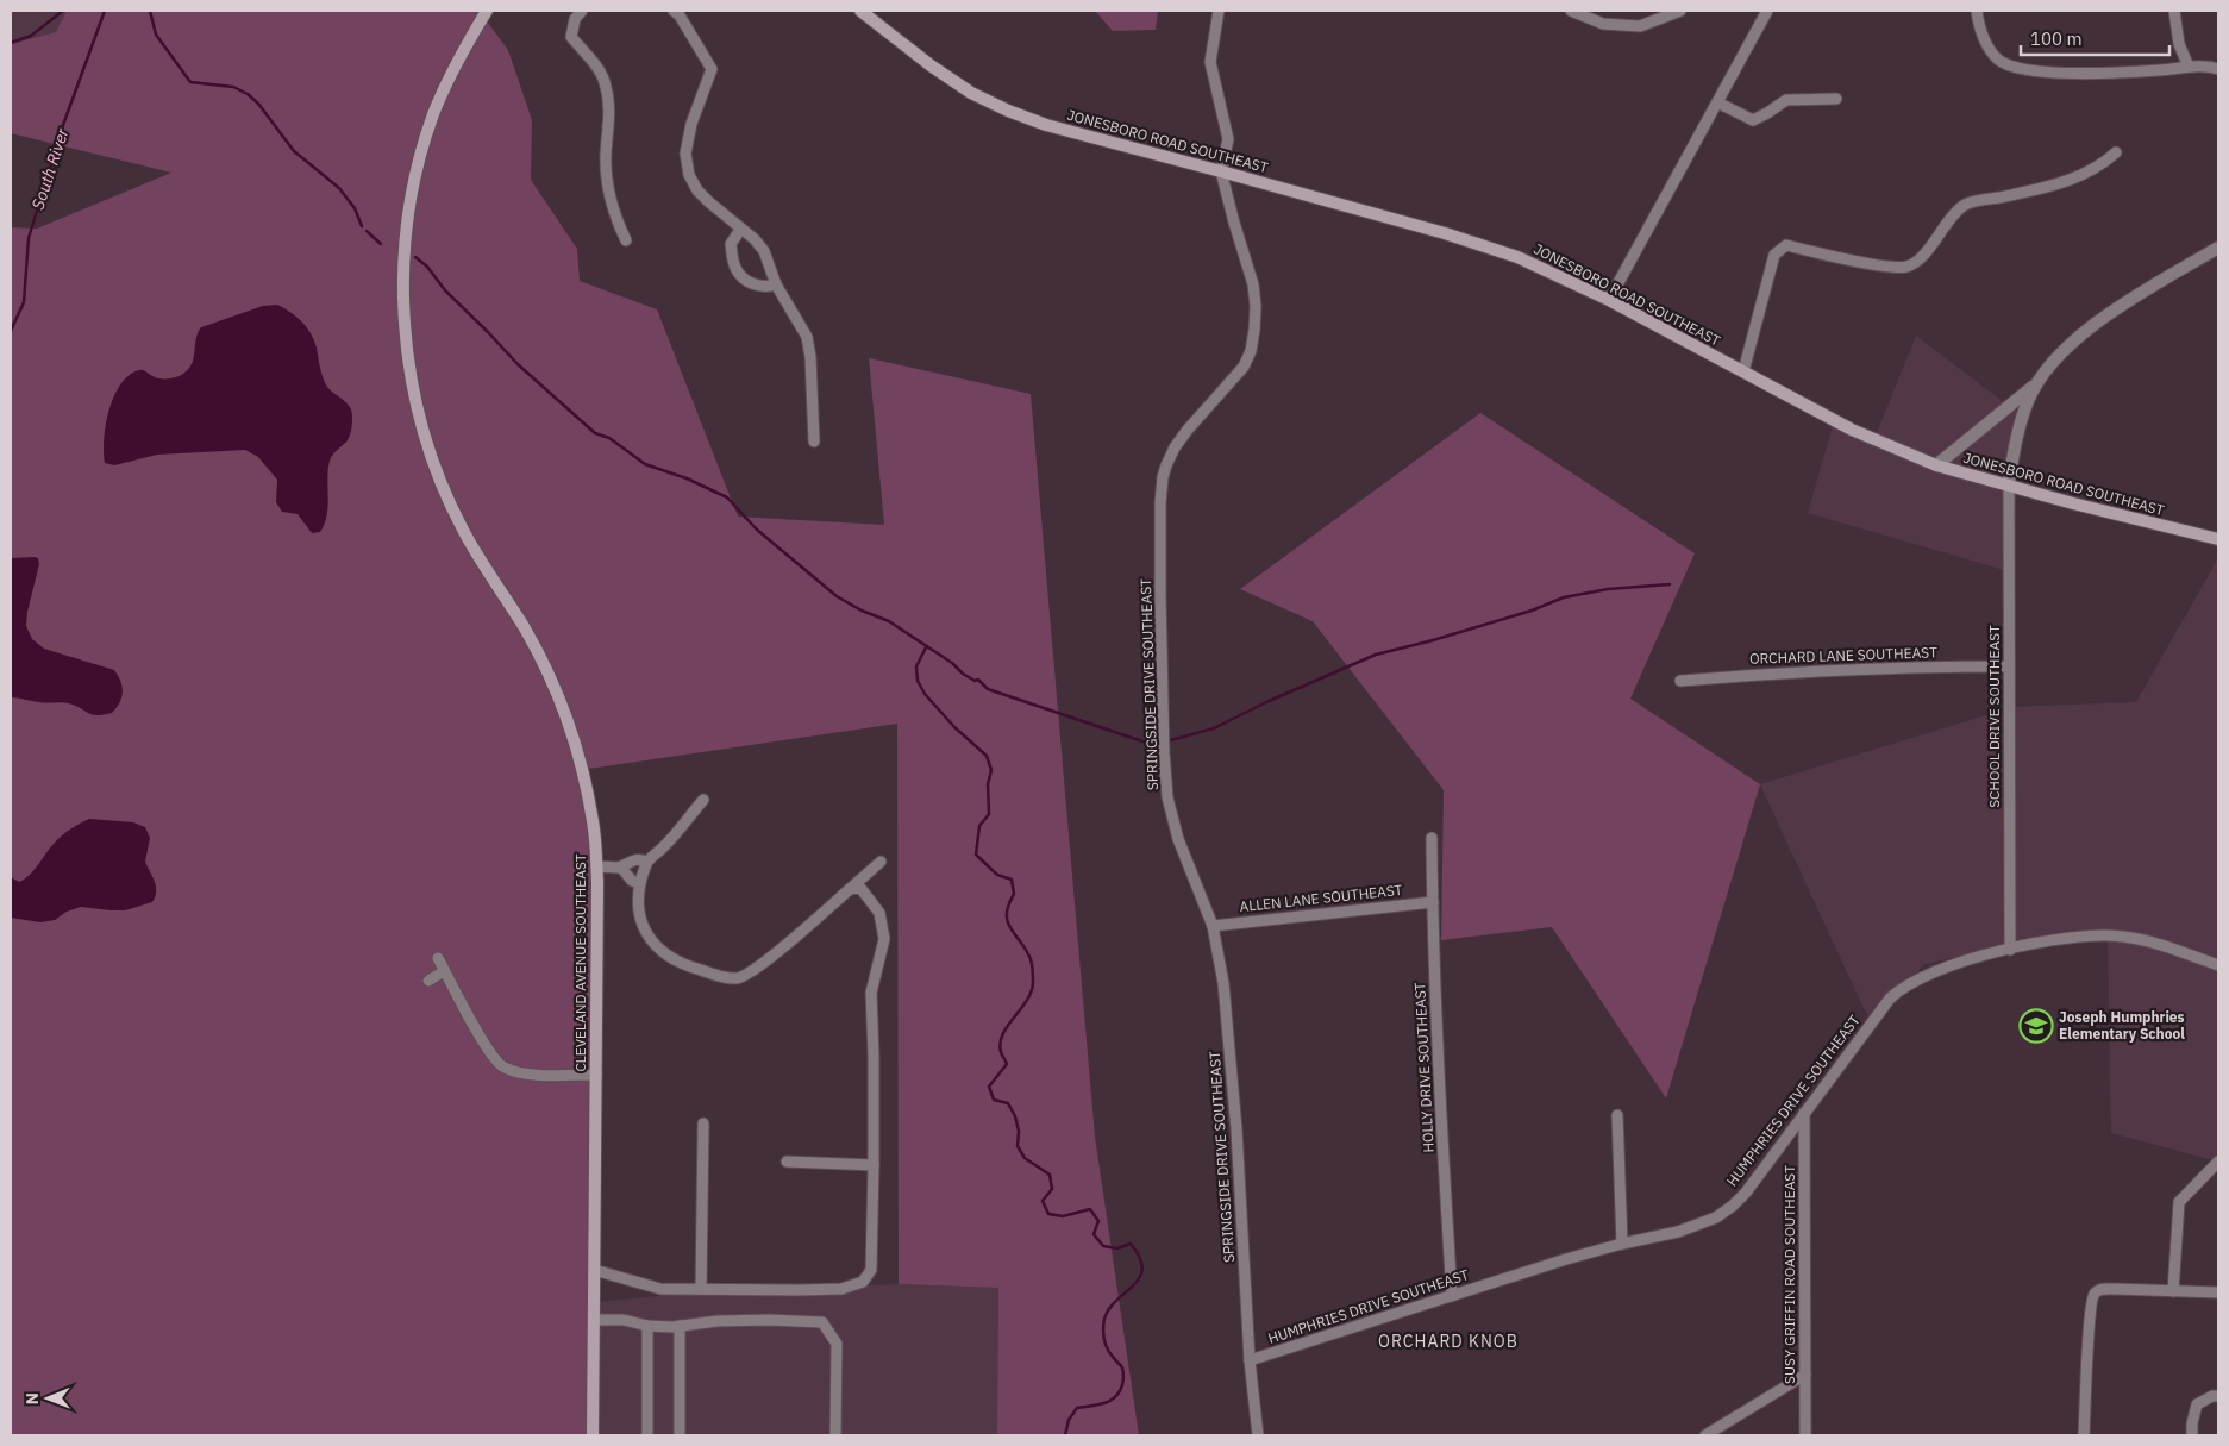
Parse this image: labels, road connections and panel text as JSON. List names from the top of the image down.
{
  "streets": {
    "main road": ["JONESBORO ROAD SOUTHEAST", "CLEVELAND AVENUE SOUTHEAST"],
    "street": [
      "ORCHARD LANE SOUTHEAST",
      "SPRINGSIDE DRIVE SOUTHEAST",
      "SCHOOL DRIVE SOUTHEAST",
      "ALLEN LANE SOUTHEAST",
      "HOLLY DRIVE SOUTHEAST",
      "HUMPHRIES DRIVE SOUTHEAST",
      "SUSY GRIFFIN ROAD SOUTHEAST"
    ]
  },
  "crossings": [
    ["JONESBORO ROAD SOUTHEAST", "SPRINGSIDE DRIVE SOUTHEAST"],
    ["JONESBORO ROAD SOUTHEAST", "SCHOOL DRIVE SOUTHEAST"],
    ["ORCHARD LANE SOUTHEAST", "SCHOOL DRIVE SOUTHEAST"],
    ["SPRINGSIDE DRIVE SOUTHEAST", "ALLEN LANE SOUTHEAST"],
    ["SPRINGSIDE DRIVE SOUTHEAST", "HUMPHRIES DRIVE SOUTHEAST"],
    ["SCHOOL DRIVE SOUTHEAST", "HUMPHRIES DRIVE SOUTHEAST"],
    ["ALLEN LANE SOUTHEAST", "HOLLY DRIVE SOUTHEAST"],
    ["HOLLY DRIVE SOUTHEAST", "HUMPHRIES DRIVE SOUTHEAST"],
    ["HUMPHRIES DRIVE SOUTHEAST", "SUSY GRIFFIN ROAD SOUTHEAST"]
  ],
  "districts": ["ORCHARD KNOB"],
  "water": ["South River"],
  "places": {
    "school or university": ["Joseph Humphries Elementary School"]
  },
  "scale_bar": "100 m",
  "north": "left"
}
